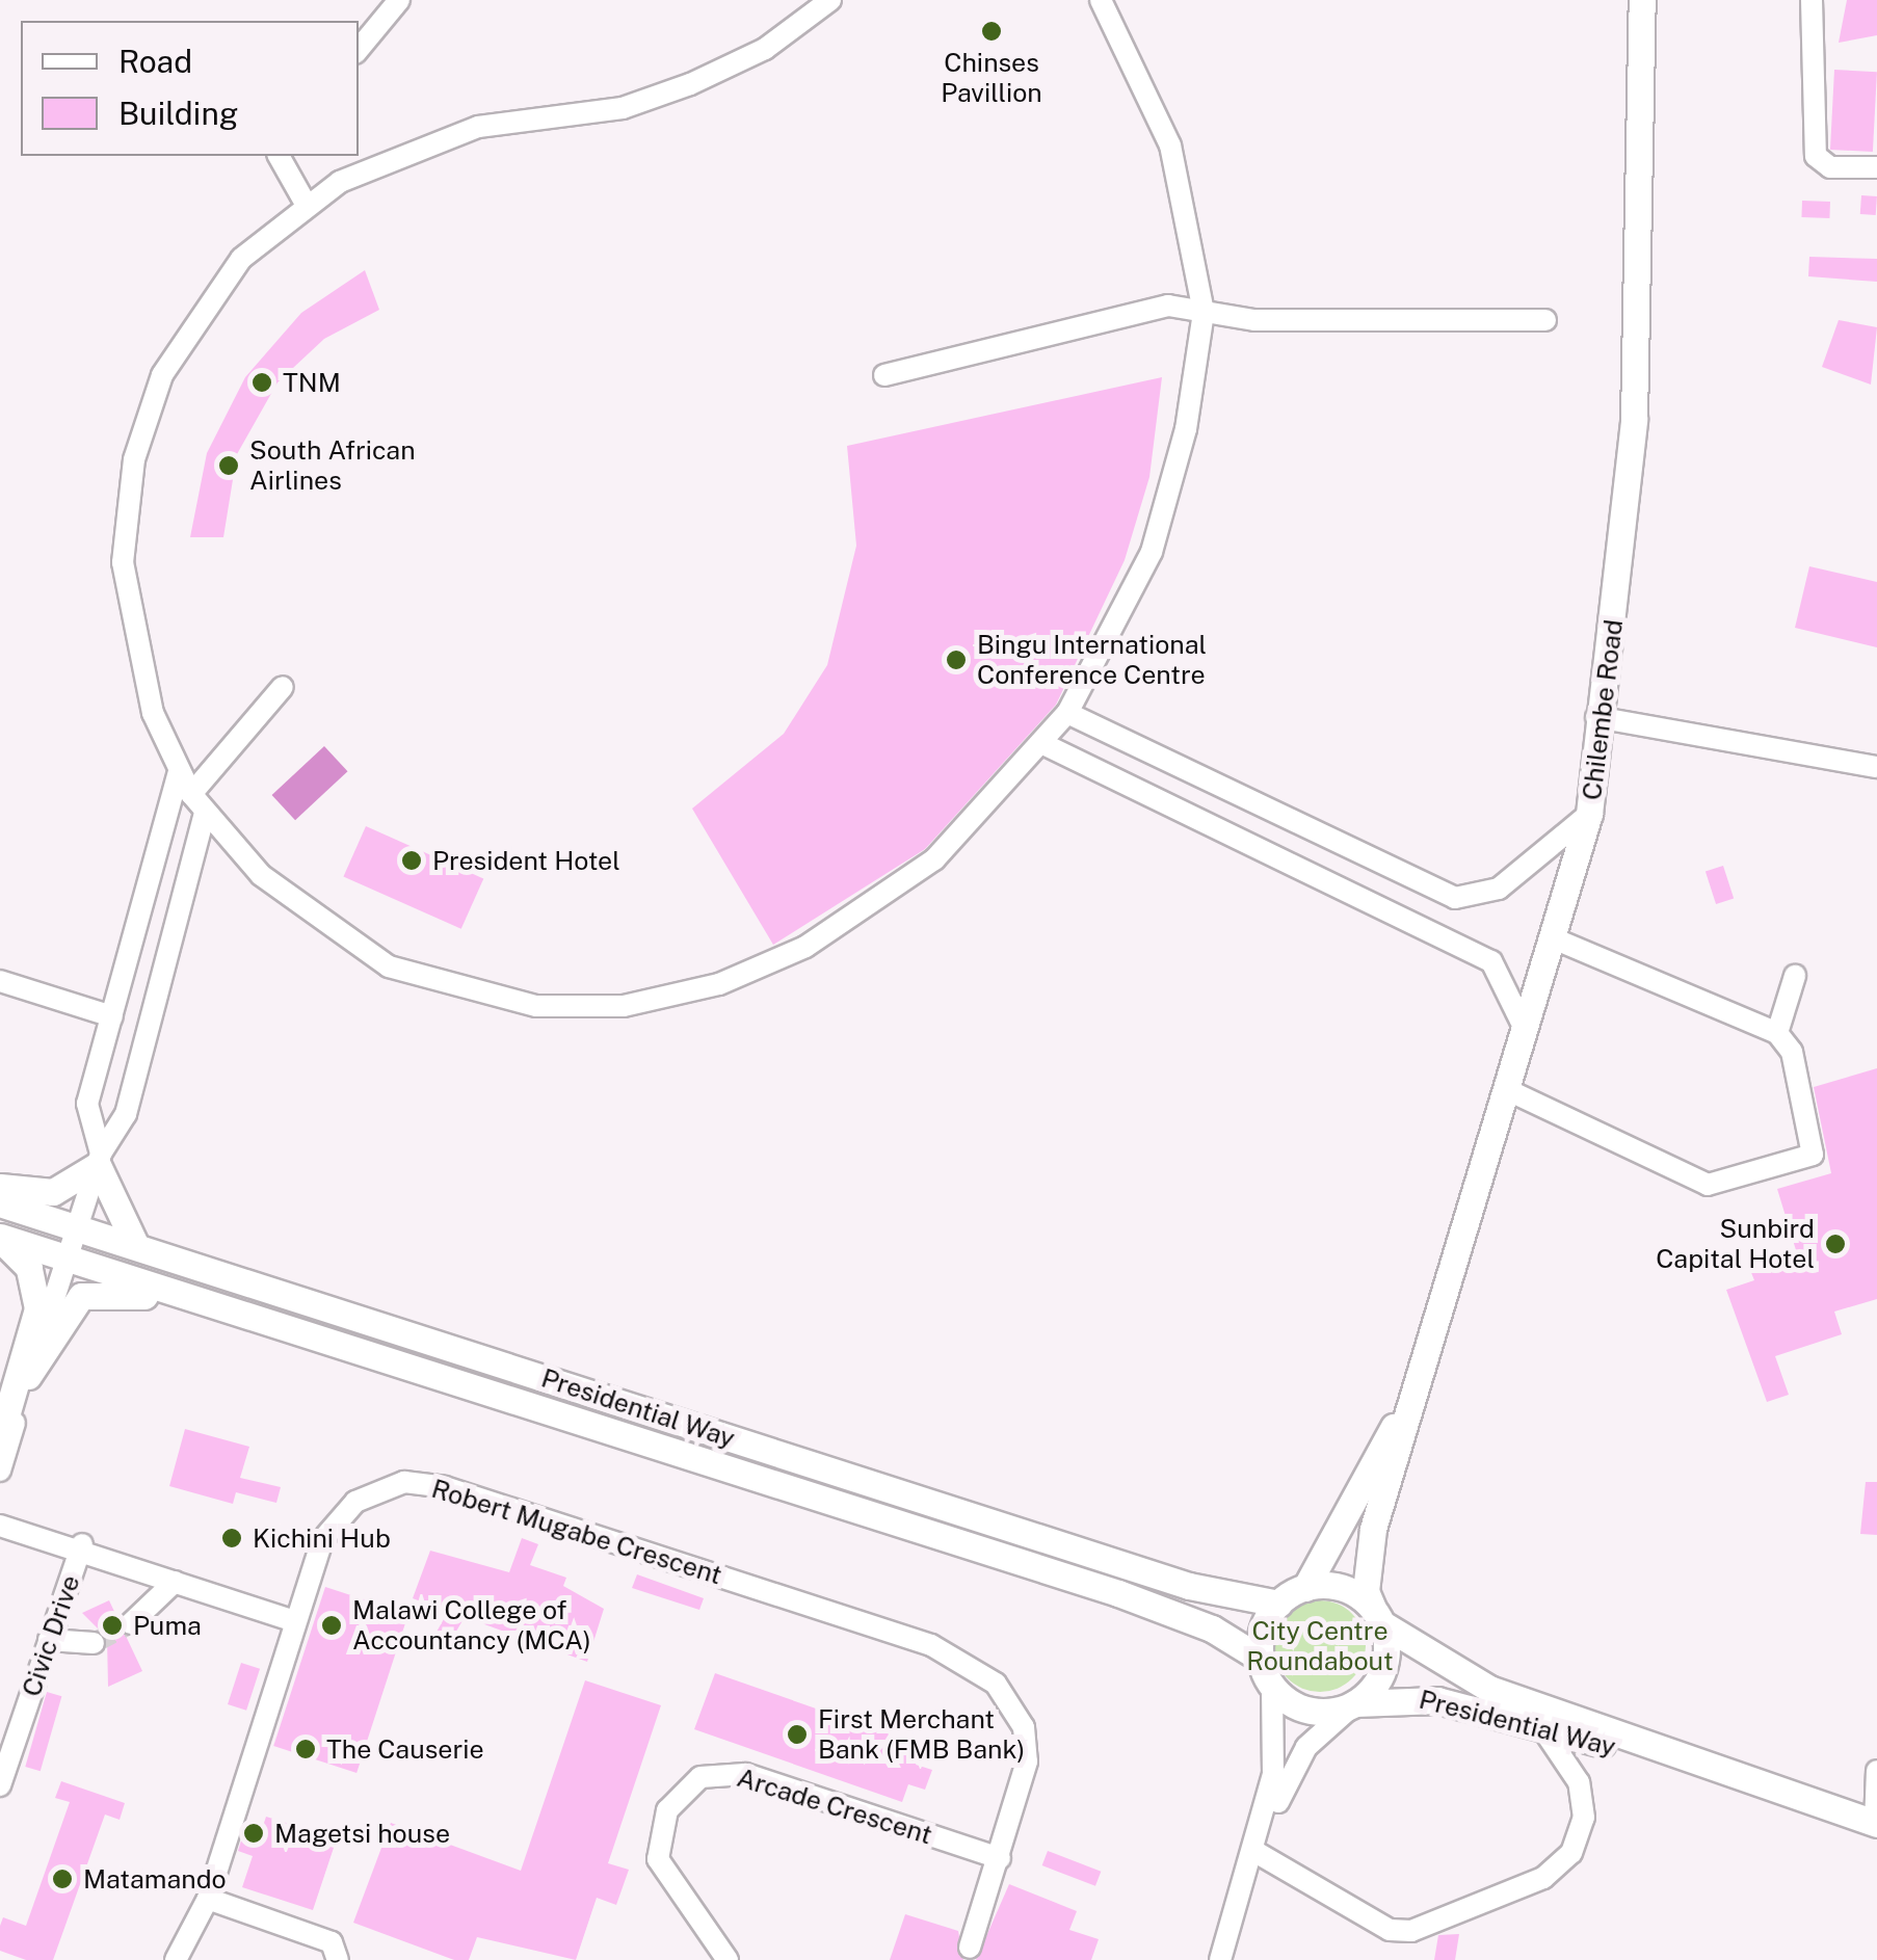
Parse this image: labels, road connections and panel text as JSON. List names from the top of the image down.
{
  "streets": {
    "main road": ["Chilembe Road", "Presidential Way"],
    "street": ["Robert Mugabe Crescent", "Civic Drive", "Arcade Crescent"]
  },
  "crossings": [
    ["Robert Mugabe Crescent", "Arcade Crescent"]
  ],
  "parks": ["City Centre Roundabout"],
  "places": [
    "Chinses Pavillion",
    "TNM",
    "South African Airlines",
    "Bingu International Conference Centre",
    "President Hotel",
    "Sunbird Capital Hotel",
    "Kichini Hub",
    "Puma",
    "Malawi College of Accountancy (MCA)",
    "First Merchant Bank (FMB Bank)",
    "The Causerie",
    "Magetsi house",
    "Matamando"
  ],
  "legend": ["Road", "Building"]
}
